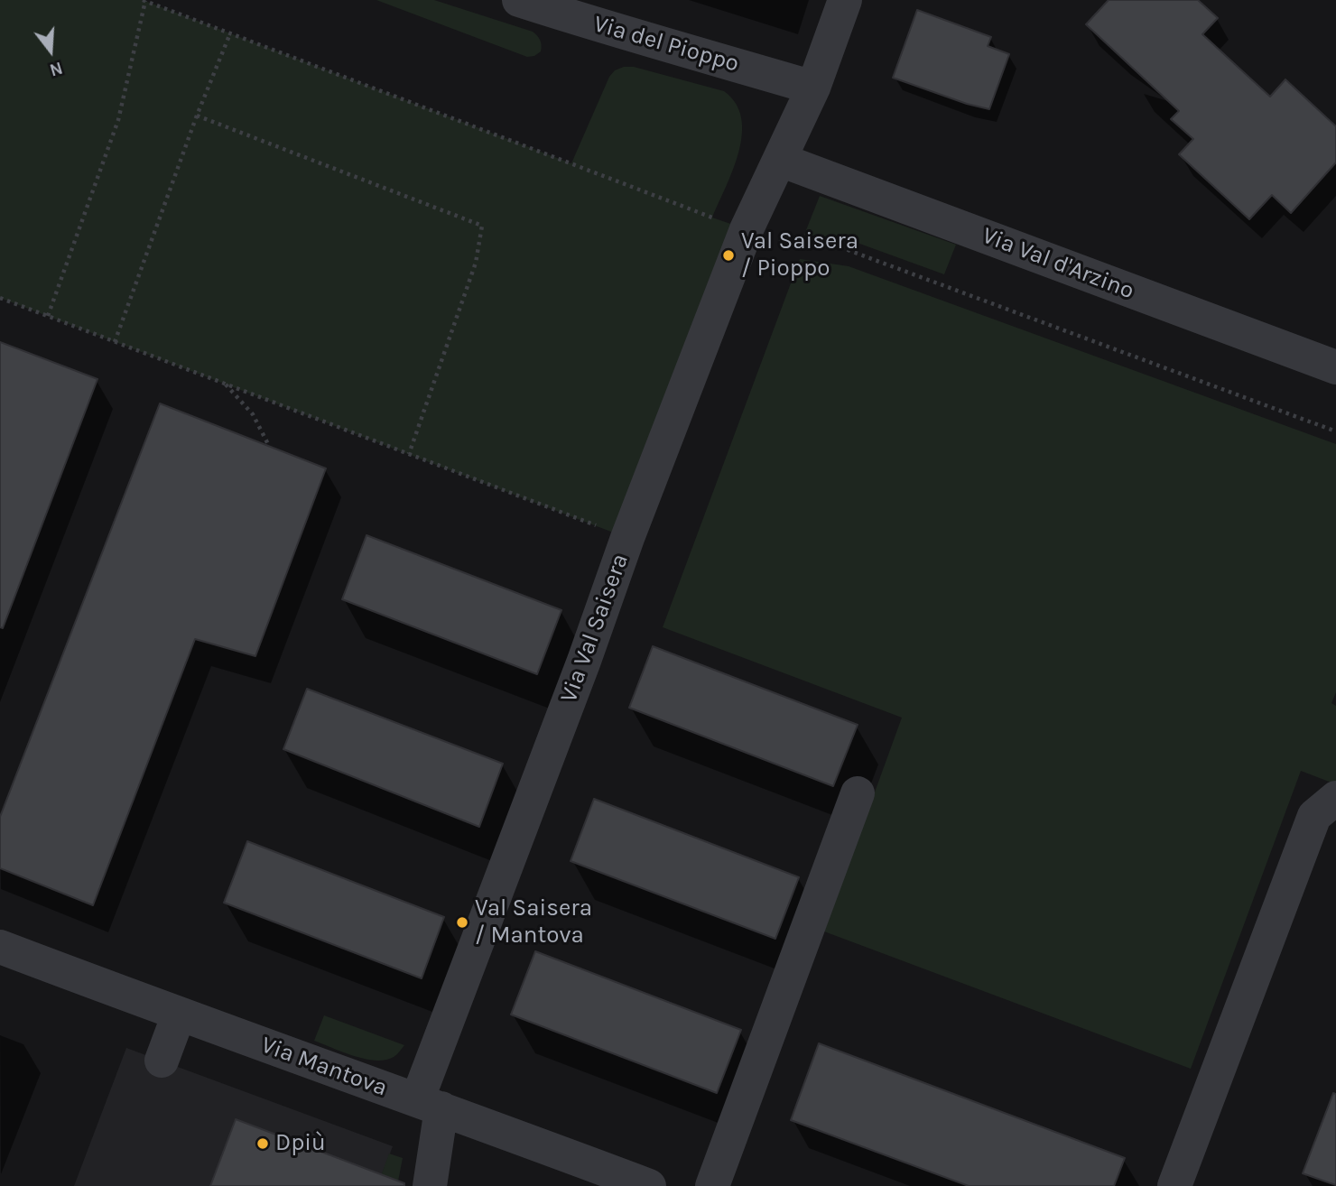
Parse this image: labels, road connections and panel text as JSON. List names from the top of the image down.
{
  "streets": {
    "street": [
      "Via del Pioppo",
      "Via Val d'Arzino",
      "Via Val Saisera",
      "Via Mantova"
    ]
  },
  "crossings": [
    ["Via del Pioppo", "Via Val Saisera"],
    ["Via Val d'Arzino", "Via Val Saisera"],
    ["Via Val Saisera", "Via Mantova"]
  ],
  "places": ["Val Saisera / Pioppo", "Val Saisera / Mantova", "Dpiù"],
  "north": "bottom"
}
